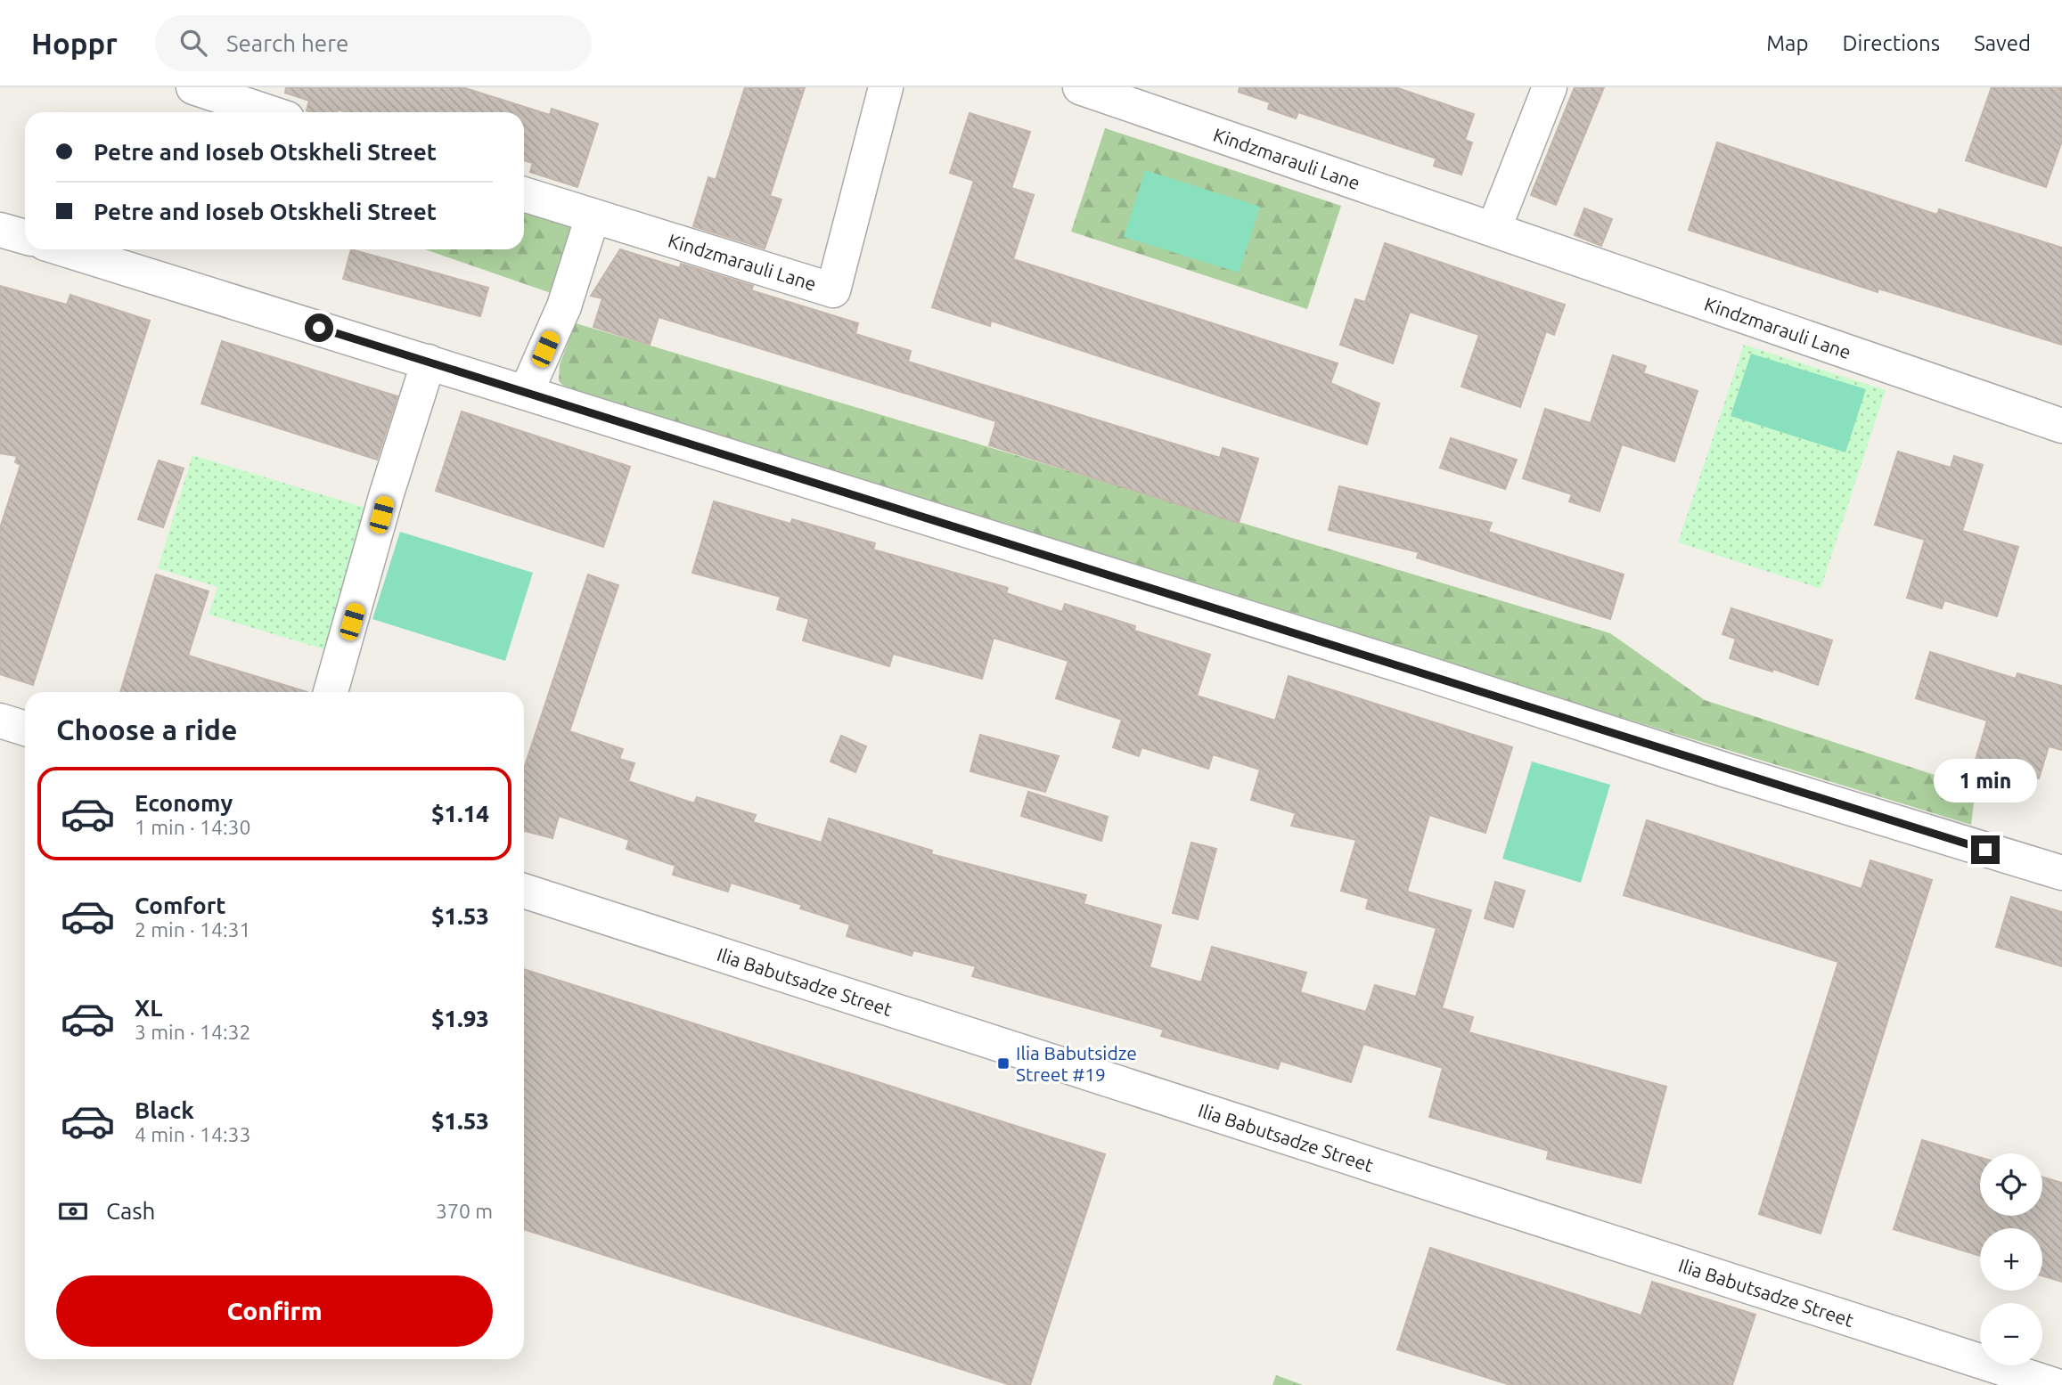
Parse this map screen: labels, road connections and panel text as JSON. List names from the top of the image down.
{
  "streets": {
    "street": ["Kindzmarauli Lane", "Ilia Babutsadze Street"]
  },
  "places": {
    "transit": ["Ilia Babutsidze Street #19"]
  },
  "page": {
    "header": "Hoppr",
    "search": "Search here",
    "nav": ["Map", "Directions", "Saved"],
    "banner": ["Petre and Ioseb Otskheli Street", "Petre and Ioseb Otskheli Street"],
    "heading": "Choose a ride",
    "bubble": "1 min",
    "list": [
      {
        "name": "Economy",
        "note": "1 min · 14:30",
        "value": "$1.14"
      },
      {
        "name": "Comfort",
        "note": "2 min · 14:31",
        "value": "$1.53"
      },
      {
        "name": "XL",
        "note": "3 min · 14:32",
        "value": "$1.93"
      },
      {
        "name": "Black",
        "note": "4 min · 14:33",
        "value": "$1.53"
      }
    ],
    "map_buttons": ["+", "−"],
    "pay": ["Cash", "370 m"],
    "buttons": "Confirm"
  }
}
